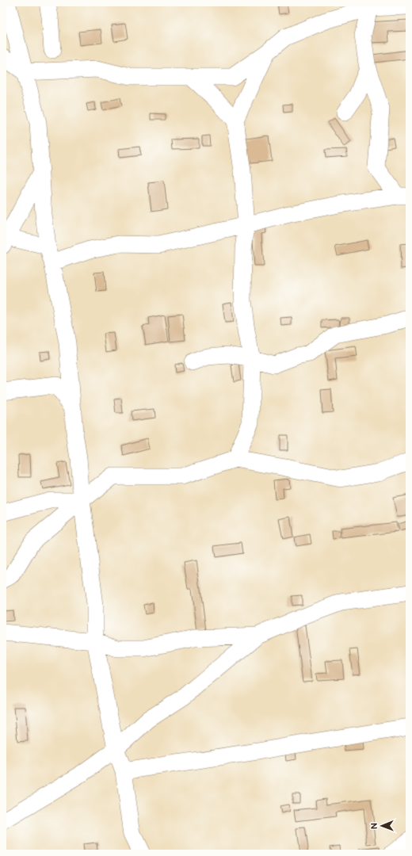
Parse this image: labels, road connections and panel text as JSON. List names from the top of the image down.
{
  "north": "left"
}
